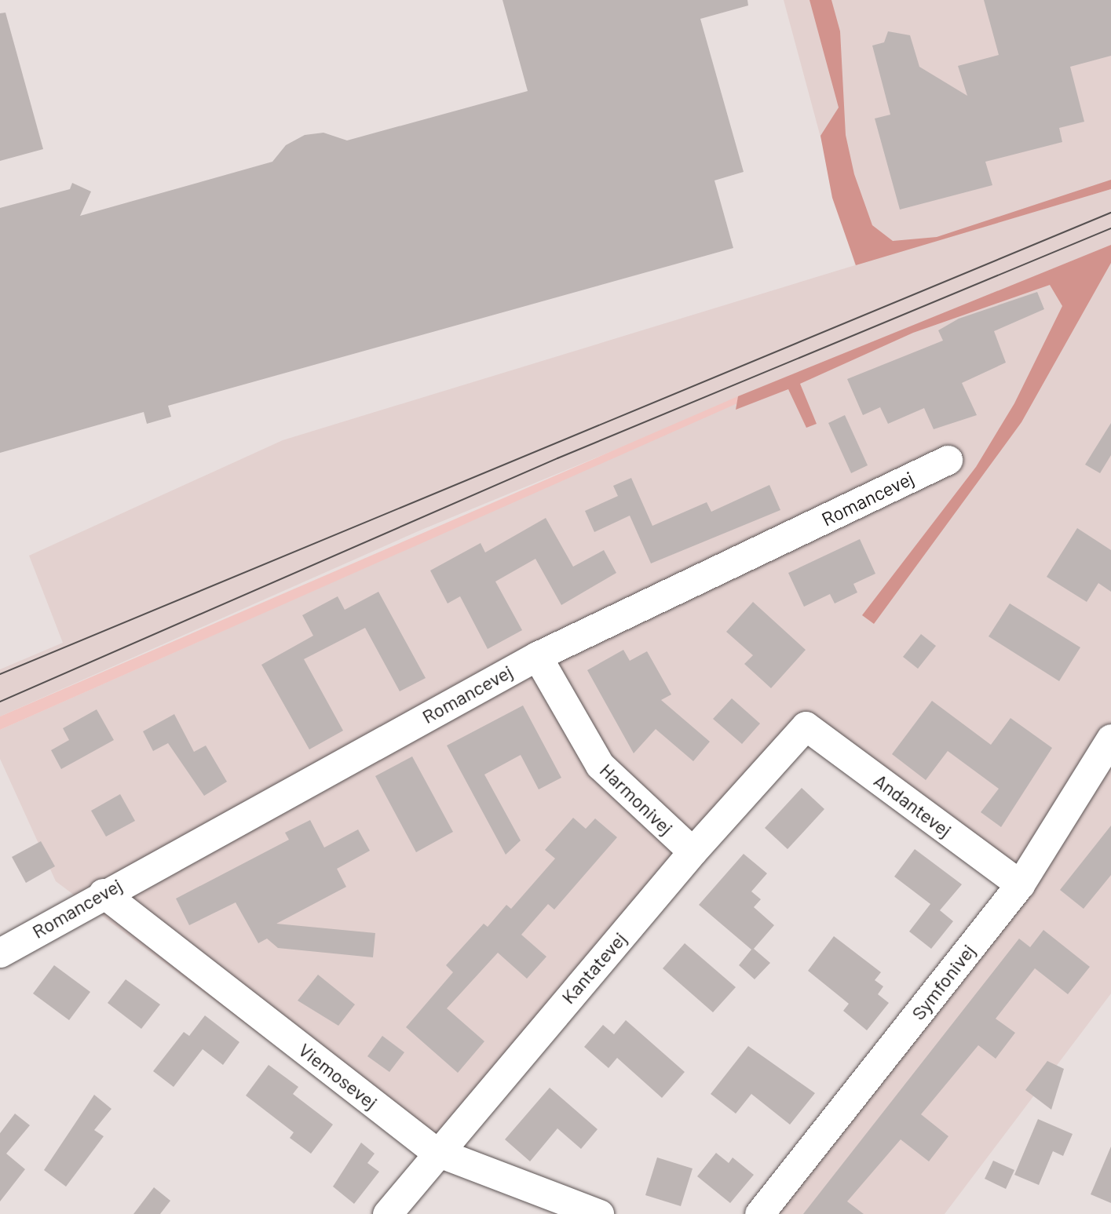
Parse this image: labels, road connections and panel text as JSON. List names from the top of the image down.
{
  "streets": {
    "street": [
      "Romancevej",
      "Harmonivej",
      "Andantevej",
      "Kantatevej",
      "Symfonivej",
      "Viemosevej"
    ]
  },
  "crossings": [
    ["Romancevej", "Harmonivej"],
    ["Romancevej", "Viemosevej"],
    ["Harmonivej", "Kantatevej"],
    ["Andantevej", "Kantatevej"],
    ["Andantevej", "Symfonivej"],
    ["Kantatevej", "Viemosevej"]
  ]
}
